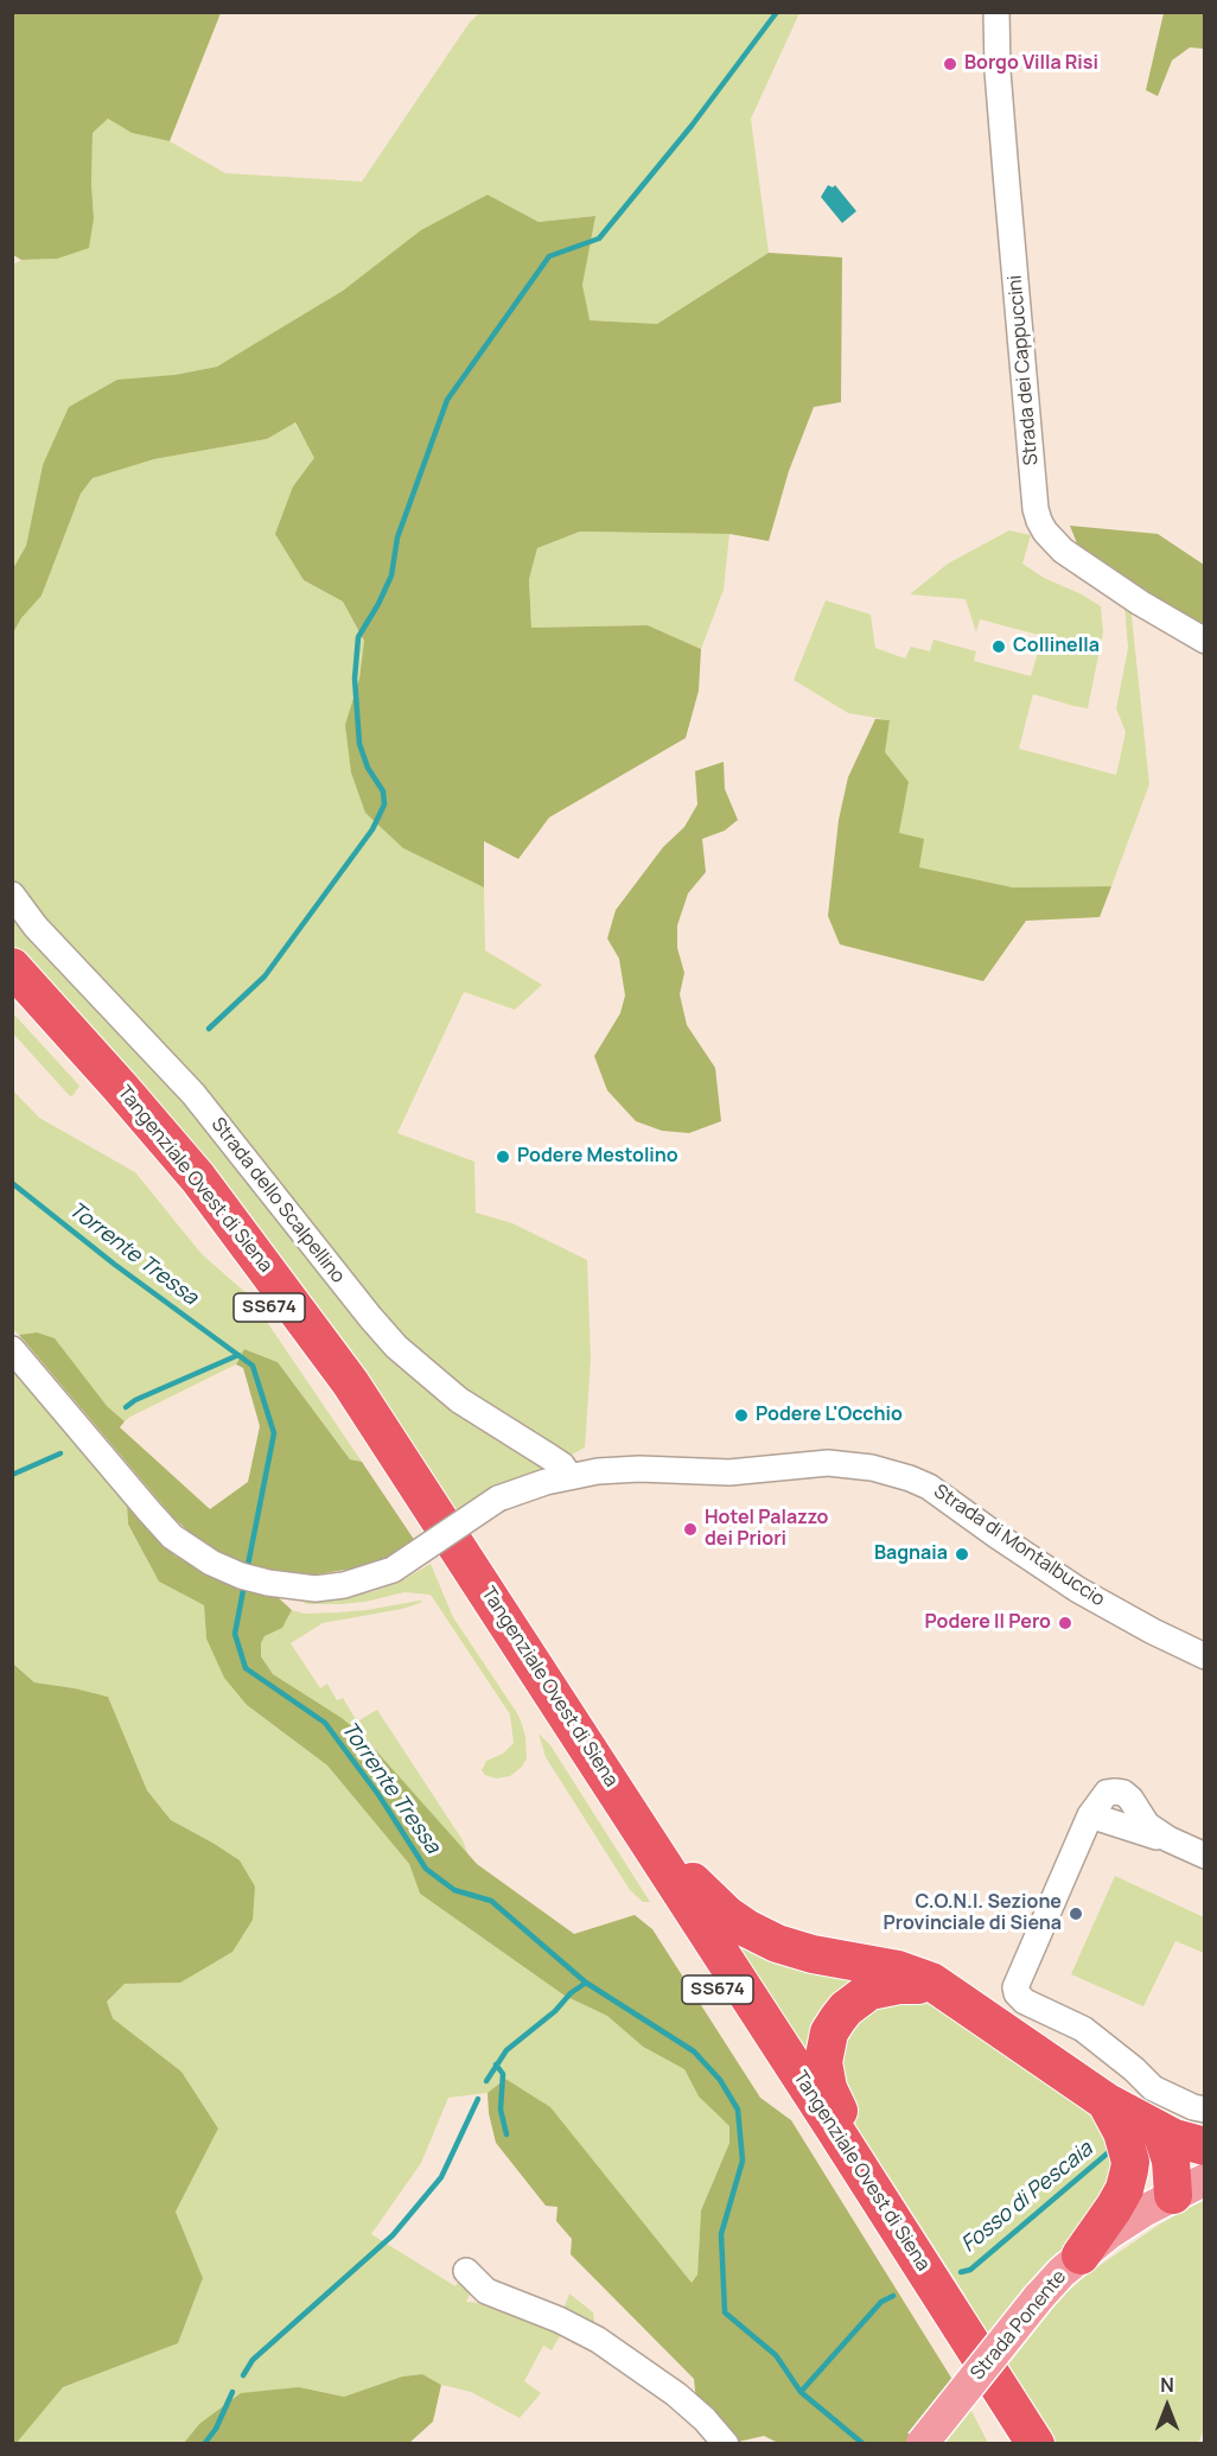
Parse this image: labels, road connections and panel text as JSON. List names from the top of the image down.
{
  "streets": {
    "highway": ["Tangenziale Ovest di Siena", "SS674"],
    "main road": ["Strada Ponente"],
    "street": ["Strada dei Cappuccini", "Strada dello Scalpellino", "Strada di Montalbuccio"]
  },
  "crossings": [
    ["Strada dello Scalpellino", "Strada di Montalbuccio"]
  ],
  "water": ["Torrente Tressa", "Fosso di Pescaia"],
  "places": [
    "Borgo Villa Risi",
    "Collinella",
    "Podere Mestolino",
    "Podere L'Occhio",
    "Hotel Palazzo dei Priori",
    "Bagnaia",
    "Podere Il Pero",
    "C.O.N.I. Sezione Provinciale di Siena"
  ],
  "north": "top"
}
